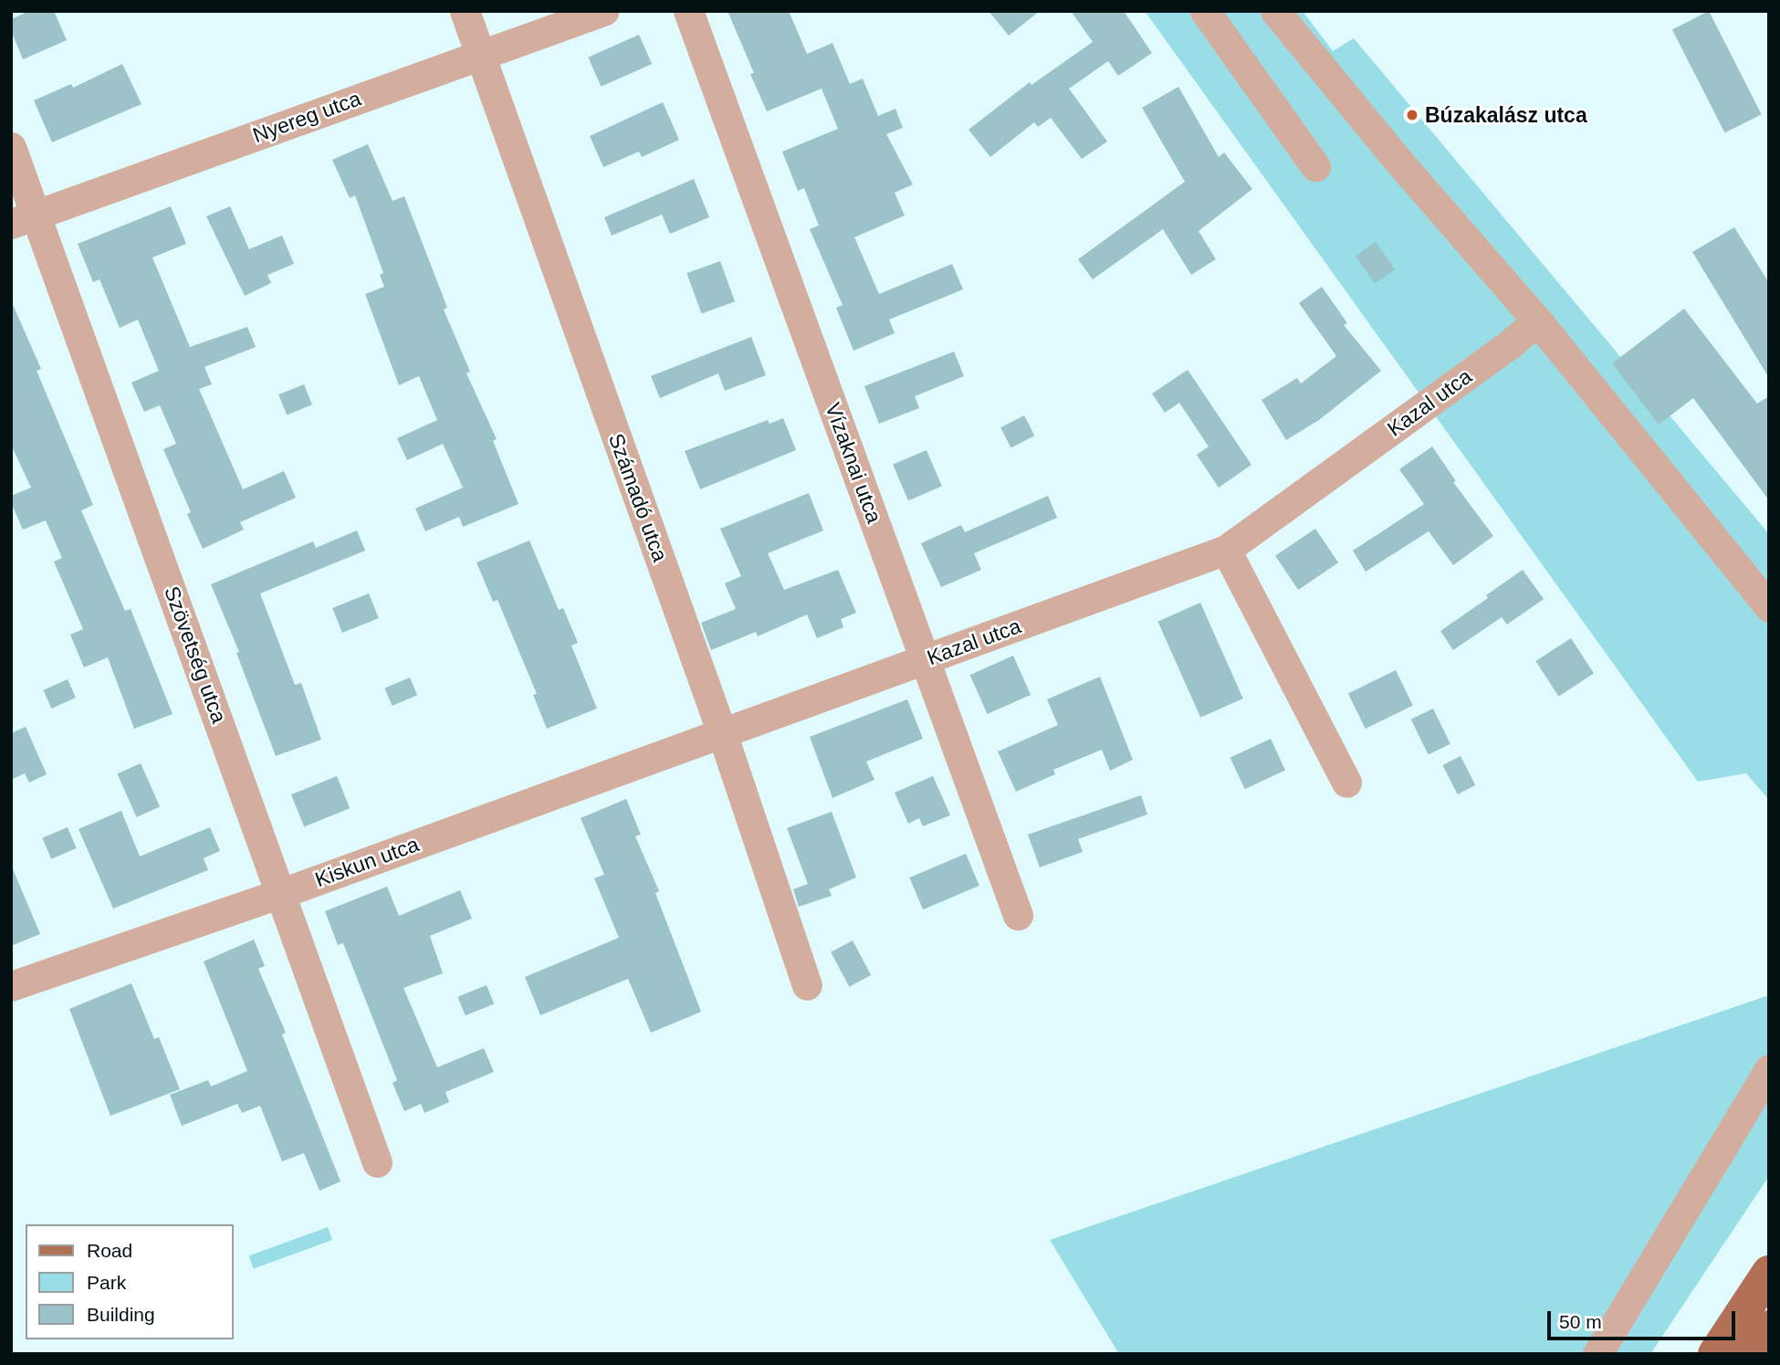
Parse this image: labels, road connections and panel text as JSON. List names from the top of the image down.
{
  "streets": {
    "street": [
      "Nyereg utca",
      "Kazal utca",
      "Vízaknai utca",
      "Számadó utca",
      "Szövetség utca",
      "Kiskun utca"
    ]
  },
  "crossings": [
    ["Nyereg utca", "Számadó utca"],
    ["Nyereg utca", "Szövetség utca"],
    ["Kazal utca", "Vízaknai utca"],
    ["Kazal utca", "Számadó utca"],
    ["Kazal utca", "Kiskun utca"],
    ["Számadó utca", "Kiskun utca"],
    ["Szövetség utca", "Kiskun utca"]
  ],
  "places": ["Búzakalász utca"],
  "legend": ["Road", "Park", "Building"],
  "scale_bar": "50 m"
}
